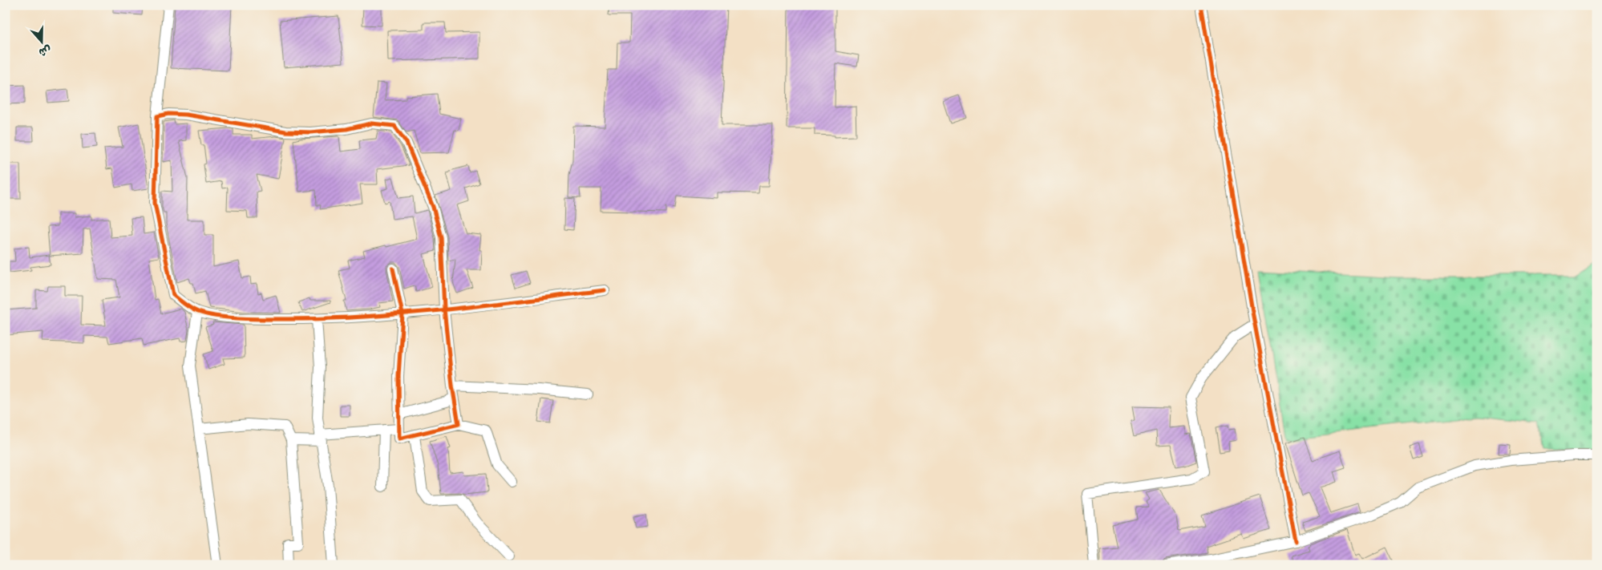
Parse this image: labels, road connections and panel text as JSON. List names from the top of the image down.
{
  "north": "bottom"
}
